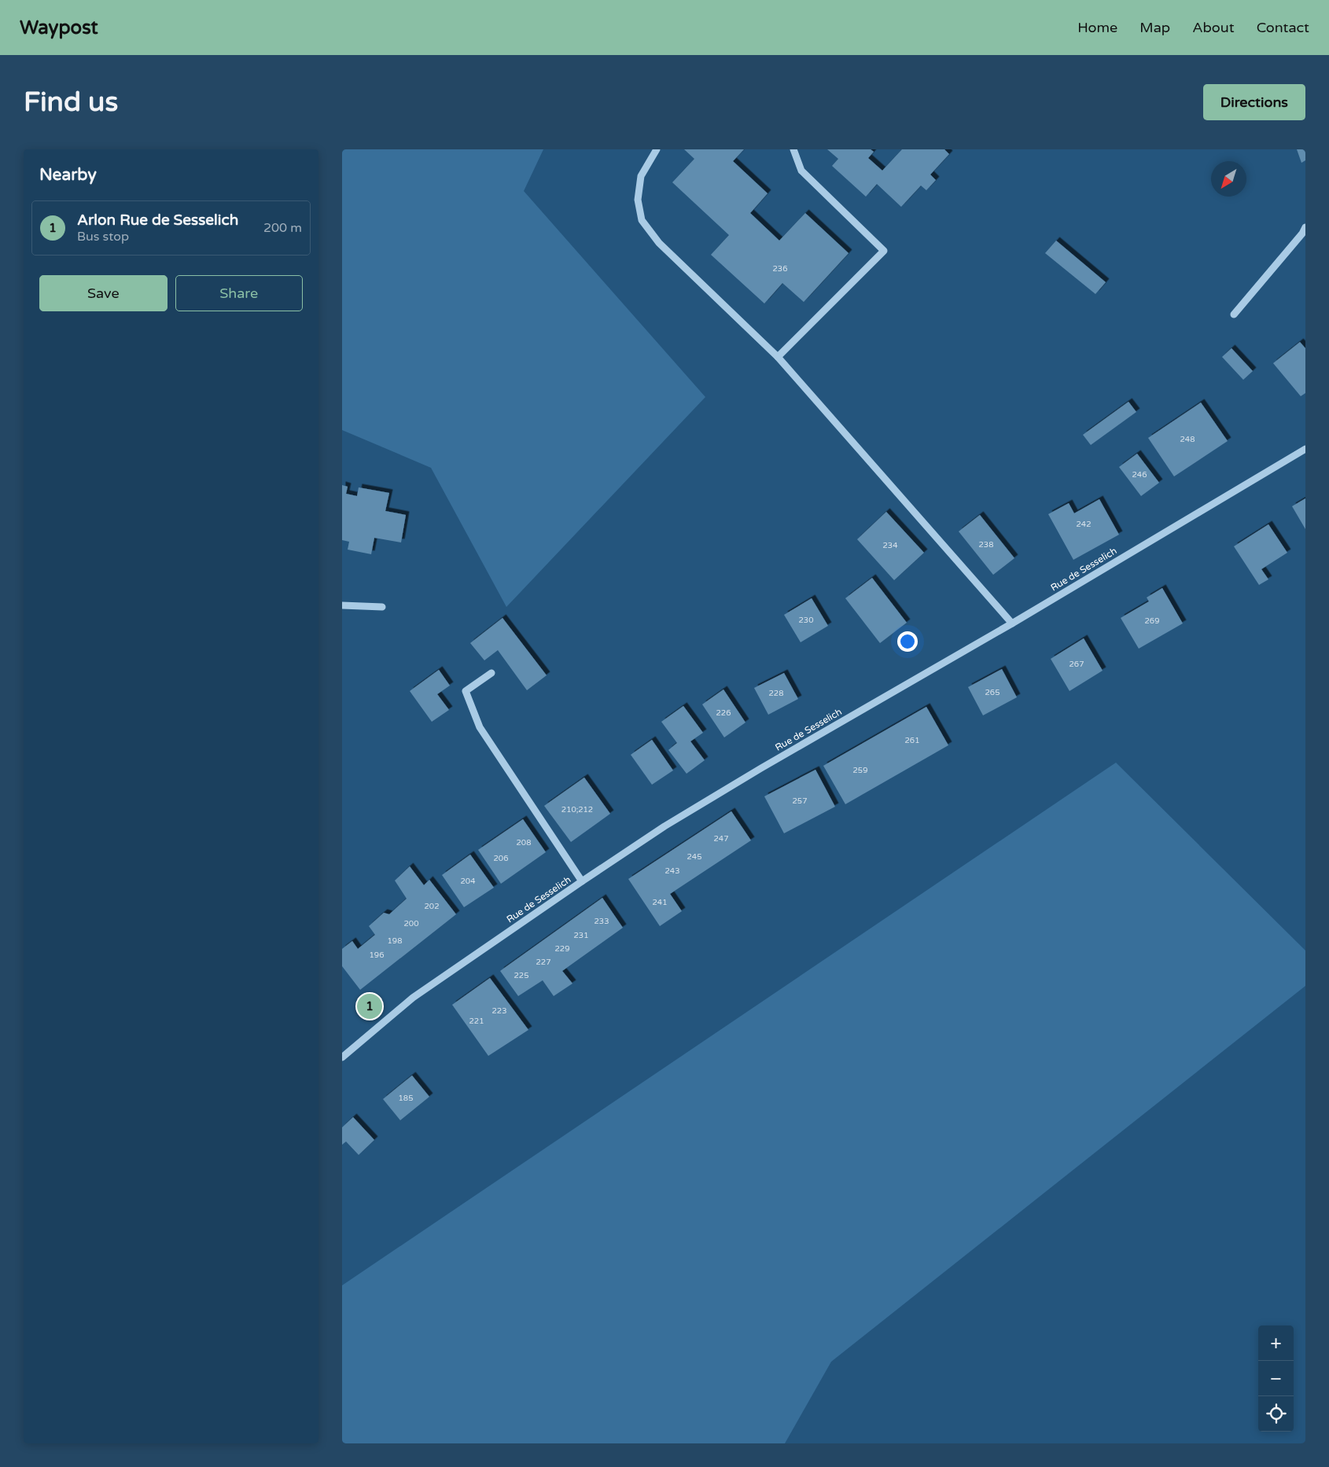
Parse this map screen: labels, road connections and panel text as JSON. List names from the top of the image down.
{
  "streets": {
    "street": ["Rue de Sesselich"]
  },
  "house_numbers": [
    "236",
    "248",
    "246",
    "242",
    "238",
    "234",
    "230",
    "269",
    "267",
    "265",
    "228",
    "226",
    "261",
    "259",
    "257",
    "210;212",
    "247",
    "208",
    "245",
    "206",
    "243",
    "204",
    "241",
    "202",
    "233",
    "200",
    "231",
    "198",
    "229",
    "196",
    "227",
    "225",
    "223",
    "221",
    "185"
  ],
  "north": "bottom left",
  "page": {
    "header": "Waypost",
    "nav": [
      "Home",
      "Map",
      "About",
      "Contact"
    ],
    "buttons": [
      "Directions",
      ["Save", "Share"]
    ],
    "title": "Find us",
    "heading": "Nearby",
    "list": [
      {
        "mark": "1",
        "name": "Arlon Rue de Sesselich",
        "note": "Bus stop",
        "value": "200 m"
      }
    ],
    "pins": "1",
    "map_buttons": ["+", "−"]
  }
}
